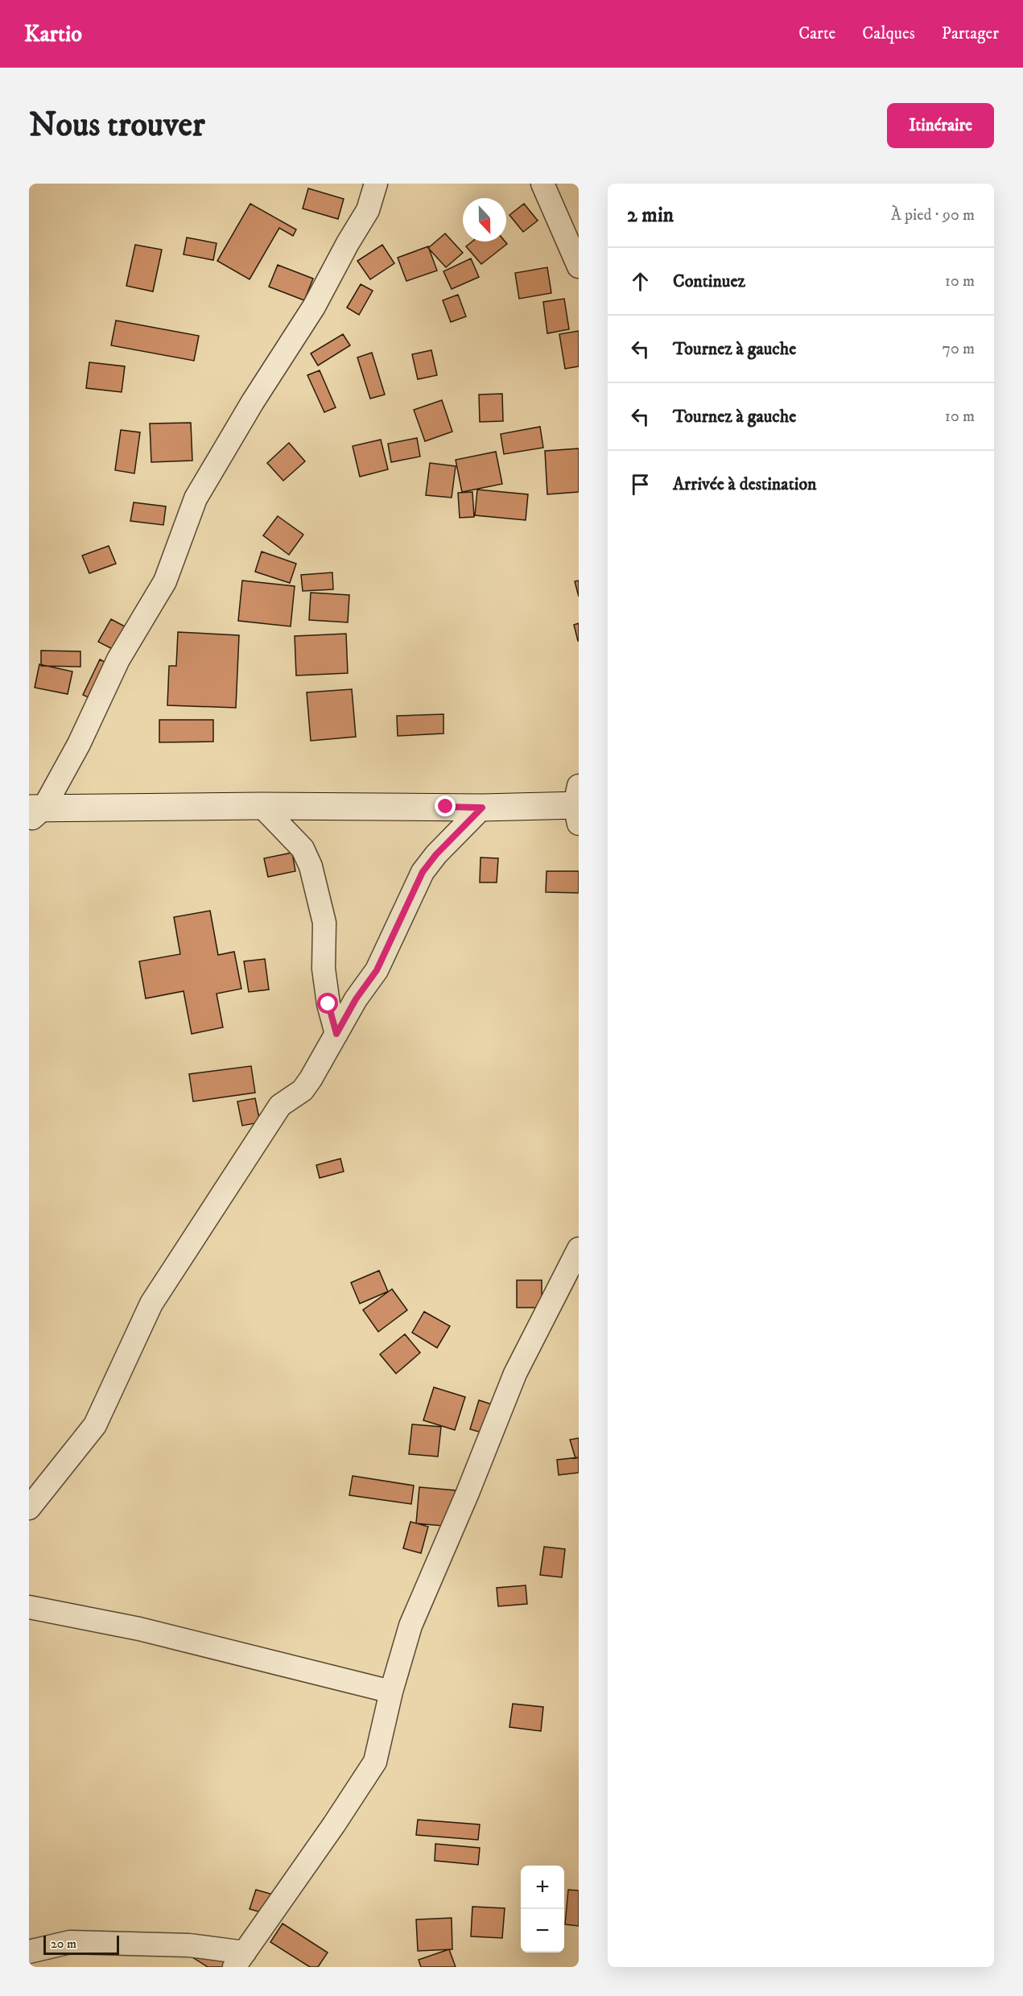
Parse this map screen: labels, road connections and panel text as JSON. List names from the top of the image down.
{
  "scale_bar": "20 m",
  "north": "bottom",
  "page": {
    "header": "Kartio",
    "nav": ["Carte", "Calques", "Partager"],
    "buttons": "Itinéraire",
    "title": "Nous trouver",
    "heading": ["2 min", "À pied · 90 m"],
    "list": [
      ["Continuez", "10 m"],
      ["Tournez à gauche", "70 m"],
      ["Tournez à gauche", "10 m"],
      "Arrivée à destination"
    ],
    "map_buttons": ["+", "−"],
    "scale": "20 m"
  }
}
